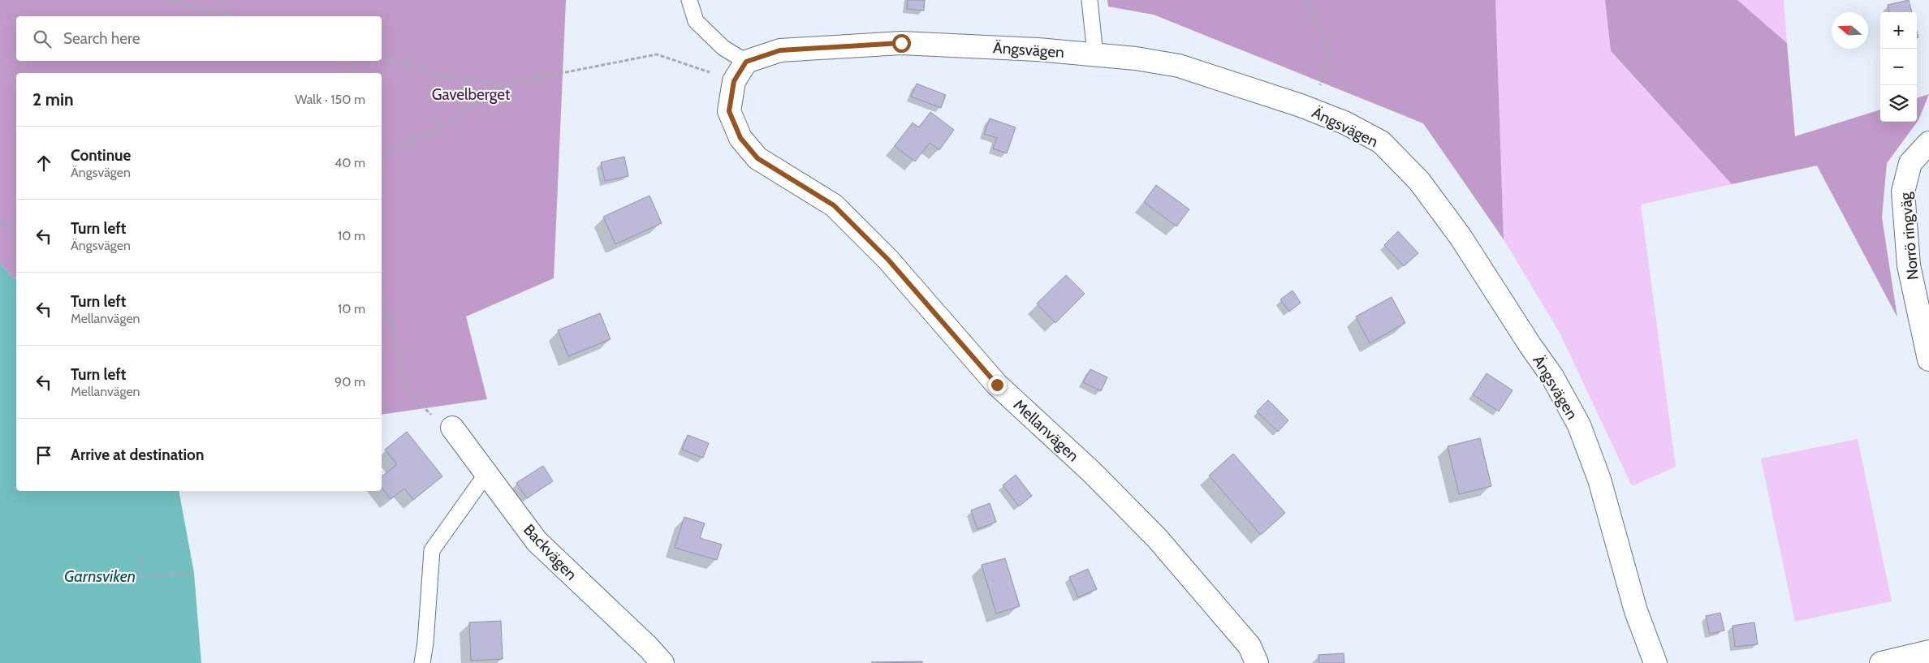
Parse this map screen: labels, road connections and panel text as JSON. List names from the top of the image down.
{
  "streets": {
    "street": [
      "Ängsvägen",
      "Norrö ringväg",
      "Mellanvägen",
      "Backvägen"
    ]
  },
  "water": ["Garnsviken"],
  "parks": ["Gavelberget"],
  "north": "left",
  "page": {
    "map_buttons": ["+", "−"],
    "search": "Search here",
    "heading": ["2 min", "Walk · 150 m"],
    "list": [
      ["Continue", "Ängsvägen", "40 m"],
      ["Turn left", "Ängsvägen", "10 m"],
      ["Turn left", "Mellanvägen", "10 m"],
      ["Turn left", "Mellanvägen", "90 m"],
      "Arrive at destination"
    ]
  }
}
